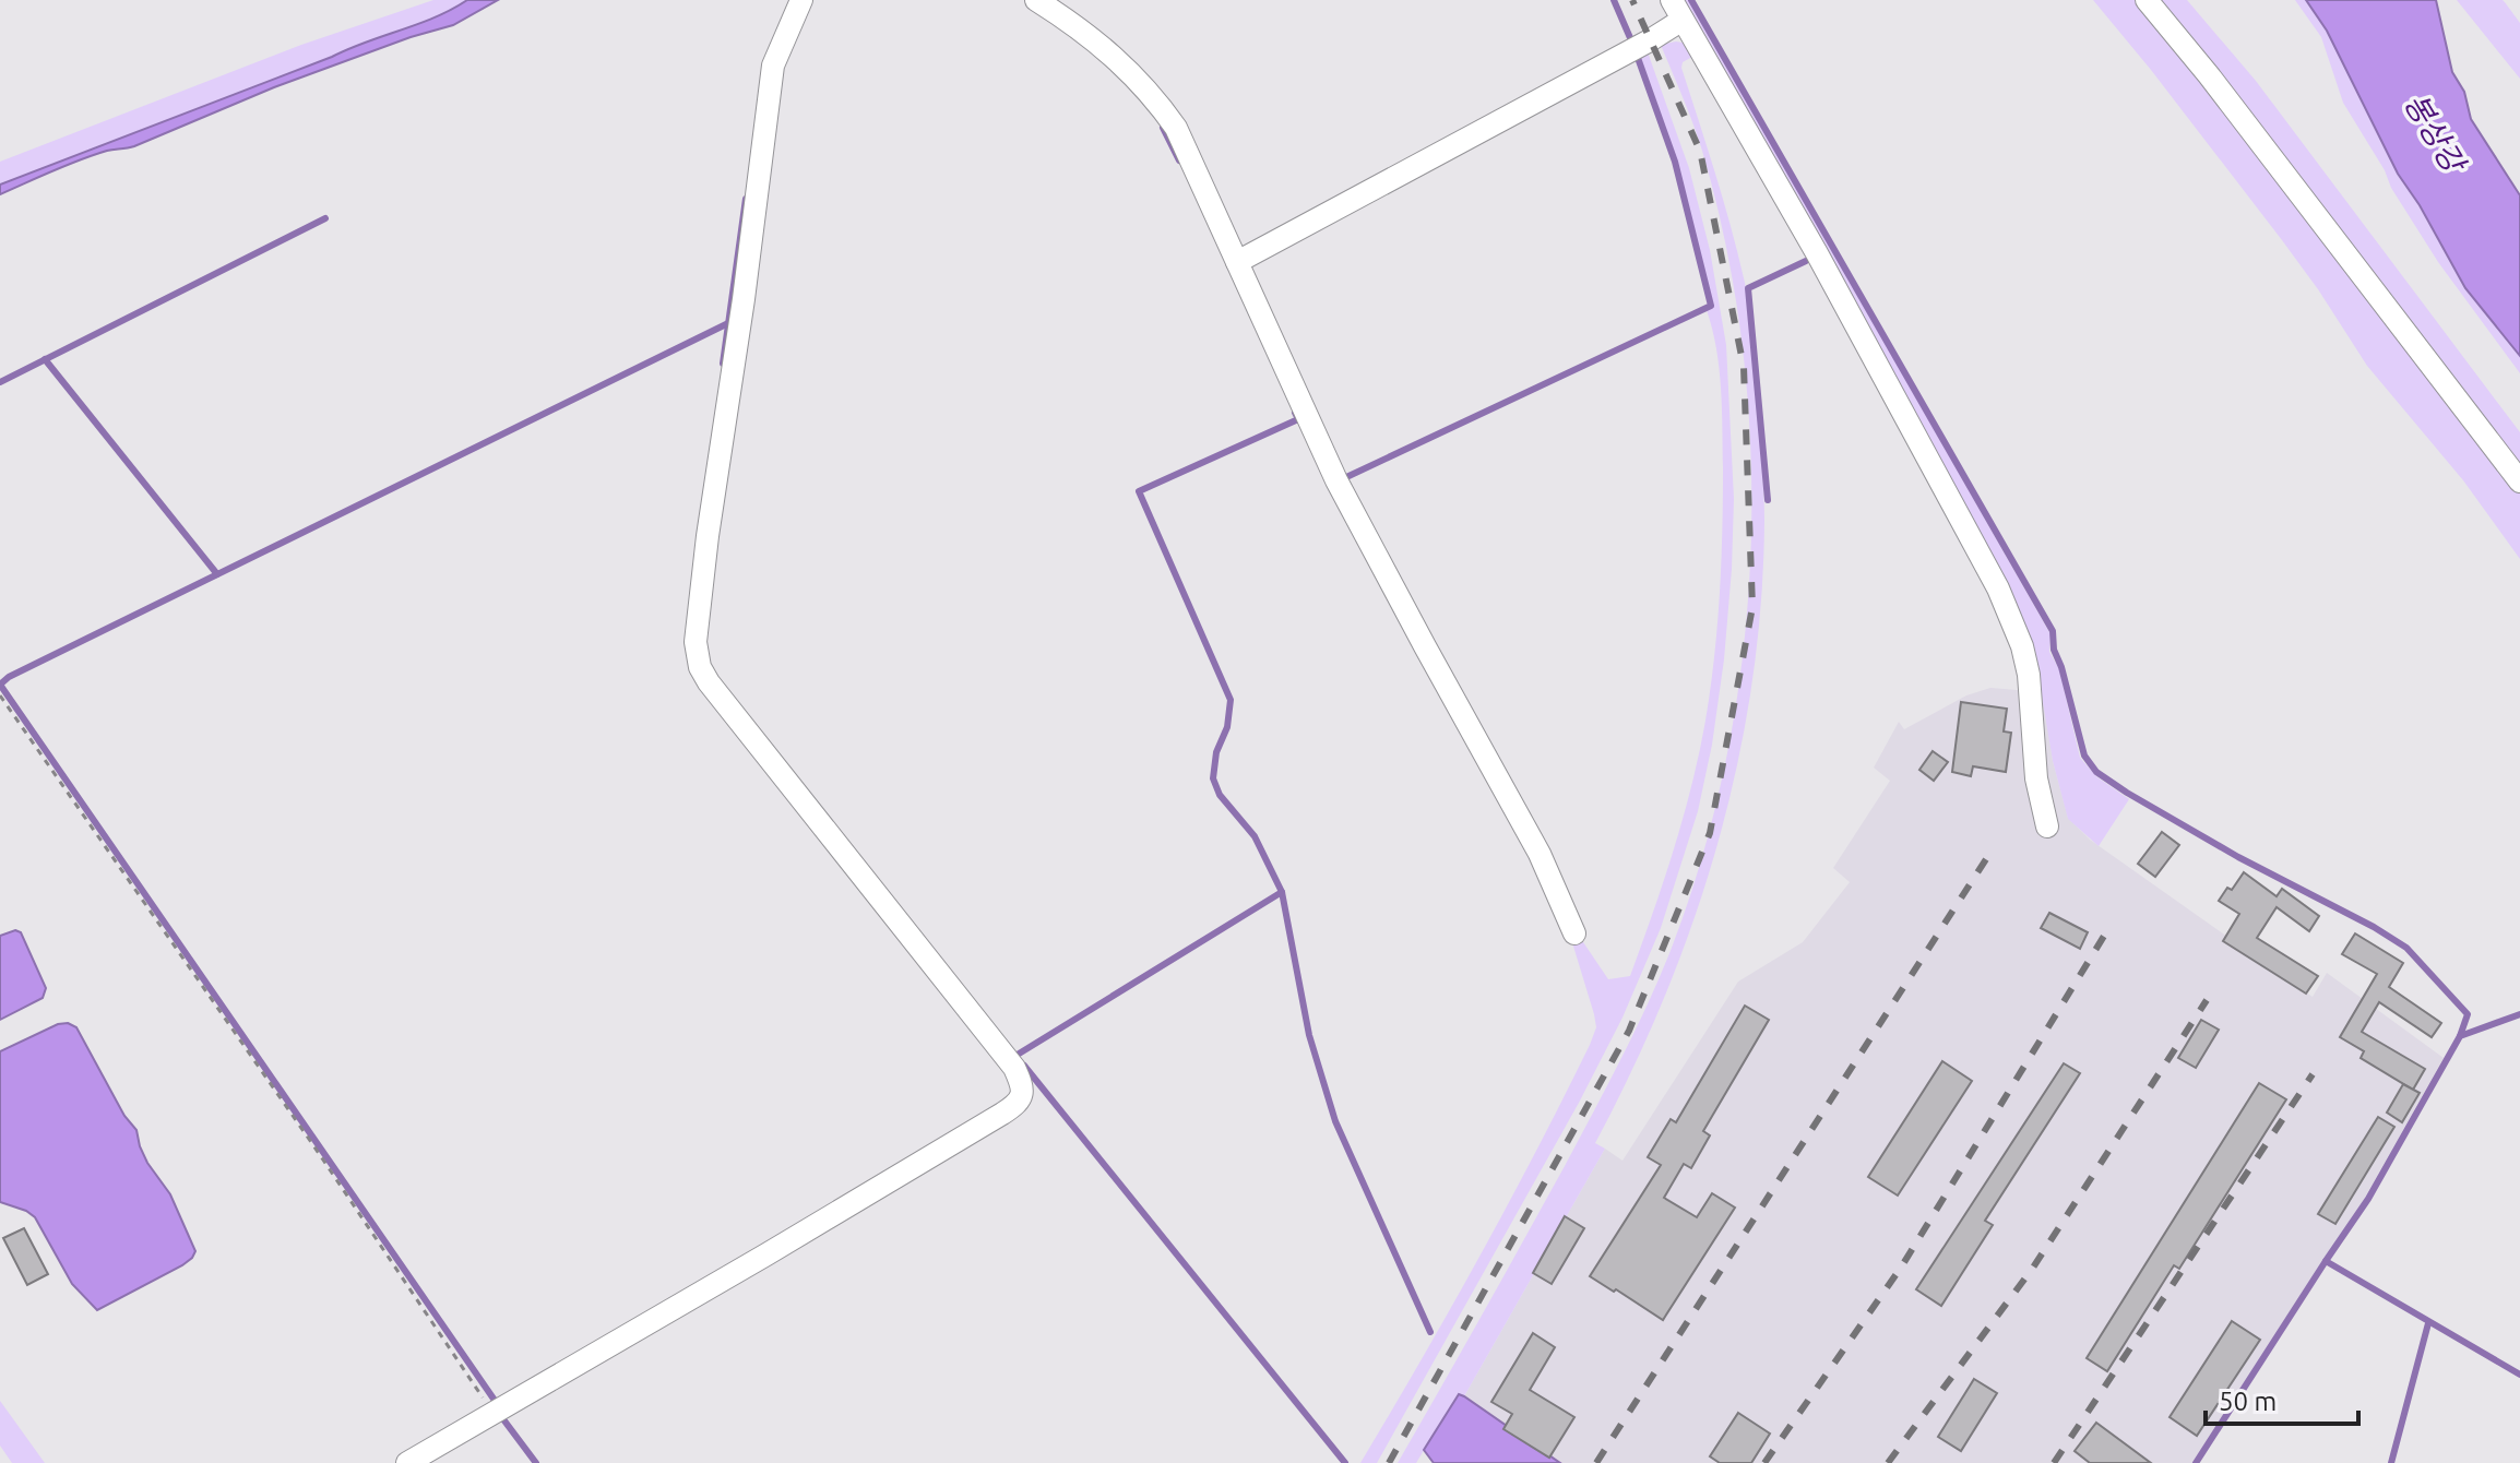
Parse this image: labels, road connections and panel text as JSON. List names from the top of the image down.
{
  "water": ["봉상강"],
  "scale_bar": "50 m"
}
